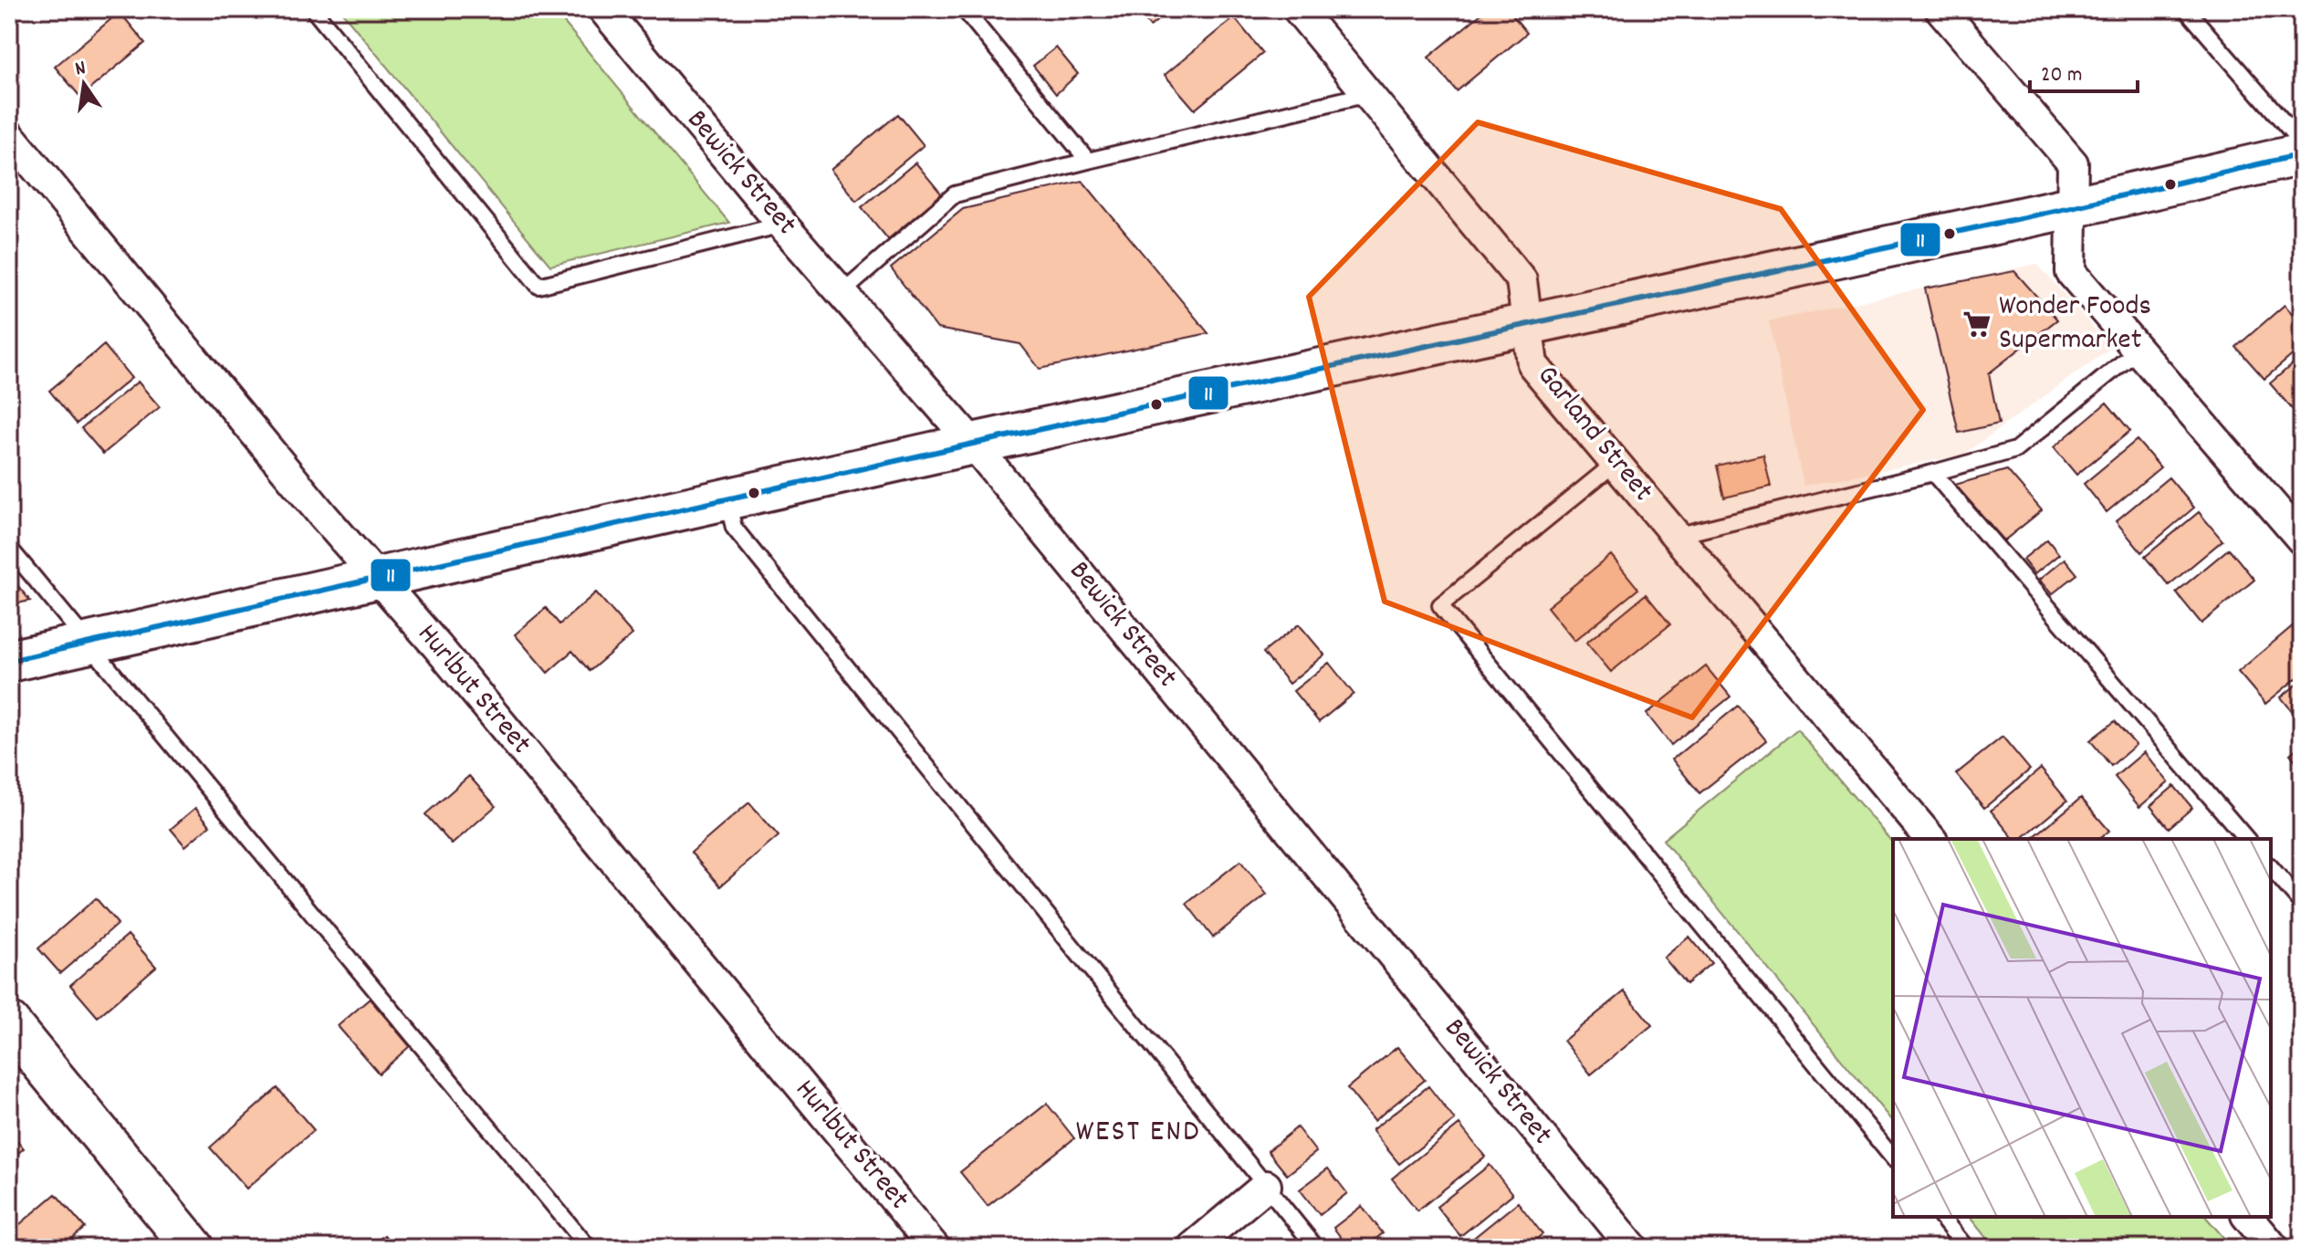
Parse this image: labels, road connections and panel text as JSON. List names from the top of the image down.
{
  "streets": {
    "street": ["Bewick Street", "Garland Street", "Hurlbut Street"]
  },
  "districts": ["WEST END"],
  "places": {
    "supermarket": ["Wonder Foods Supermarket"]
  },
  "lines": ["transit line 11"],
  "scale_bar": "20 m",
  "north": "top"
}
